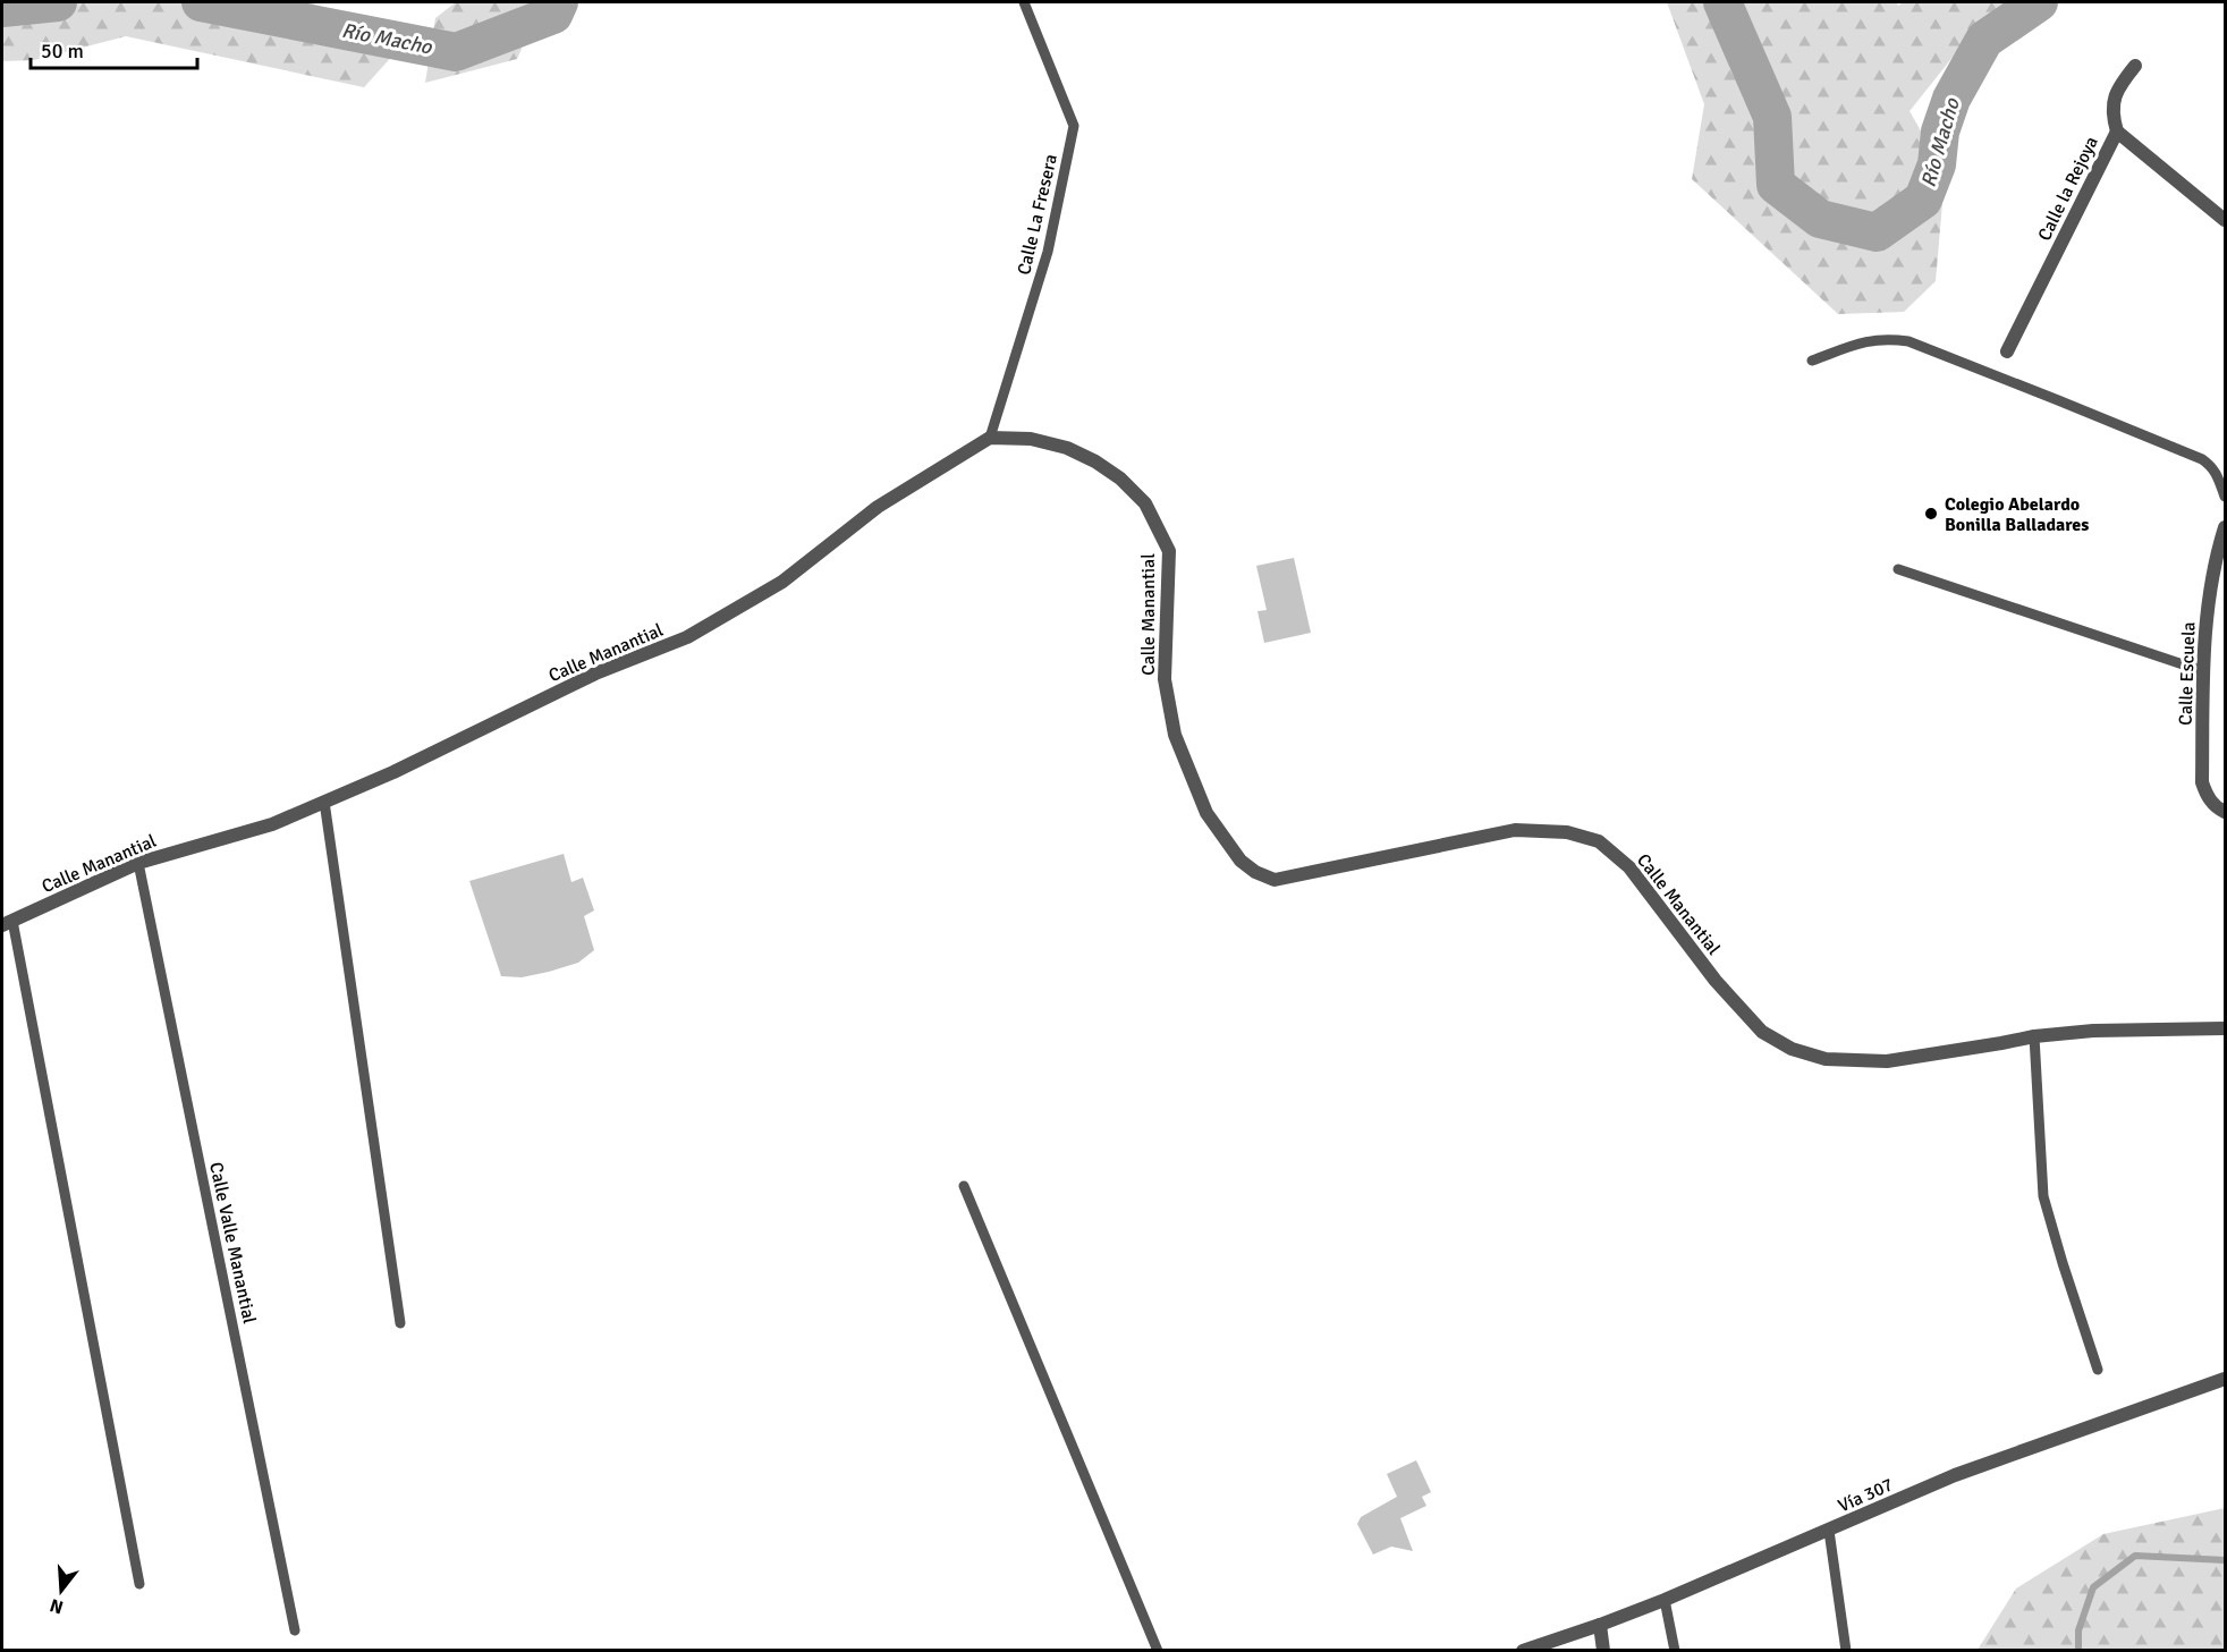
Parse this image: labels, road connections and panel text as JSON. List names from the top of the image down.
{
  "streets": {
    "street": [
      "Calle la Rejoya",
      "Calle Manantial",
      "Calle Escuela",
      "Vía 307"
    ],
    "lane": ["Calle La Fresera", "Calle Valle Manantial"]
  },
  "crossings": [
    ["Calle La Fresera", "Calle Manantial"],
    ["Calle Manantial", "Calle Valle Manantial"]
  ],
  "water": ["Río Macho"],
  "places": ["Colegio Abelardo Bonilla Balladares"],
  "scale_bar": "50 m",
  "north": "bottom"
}
